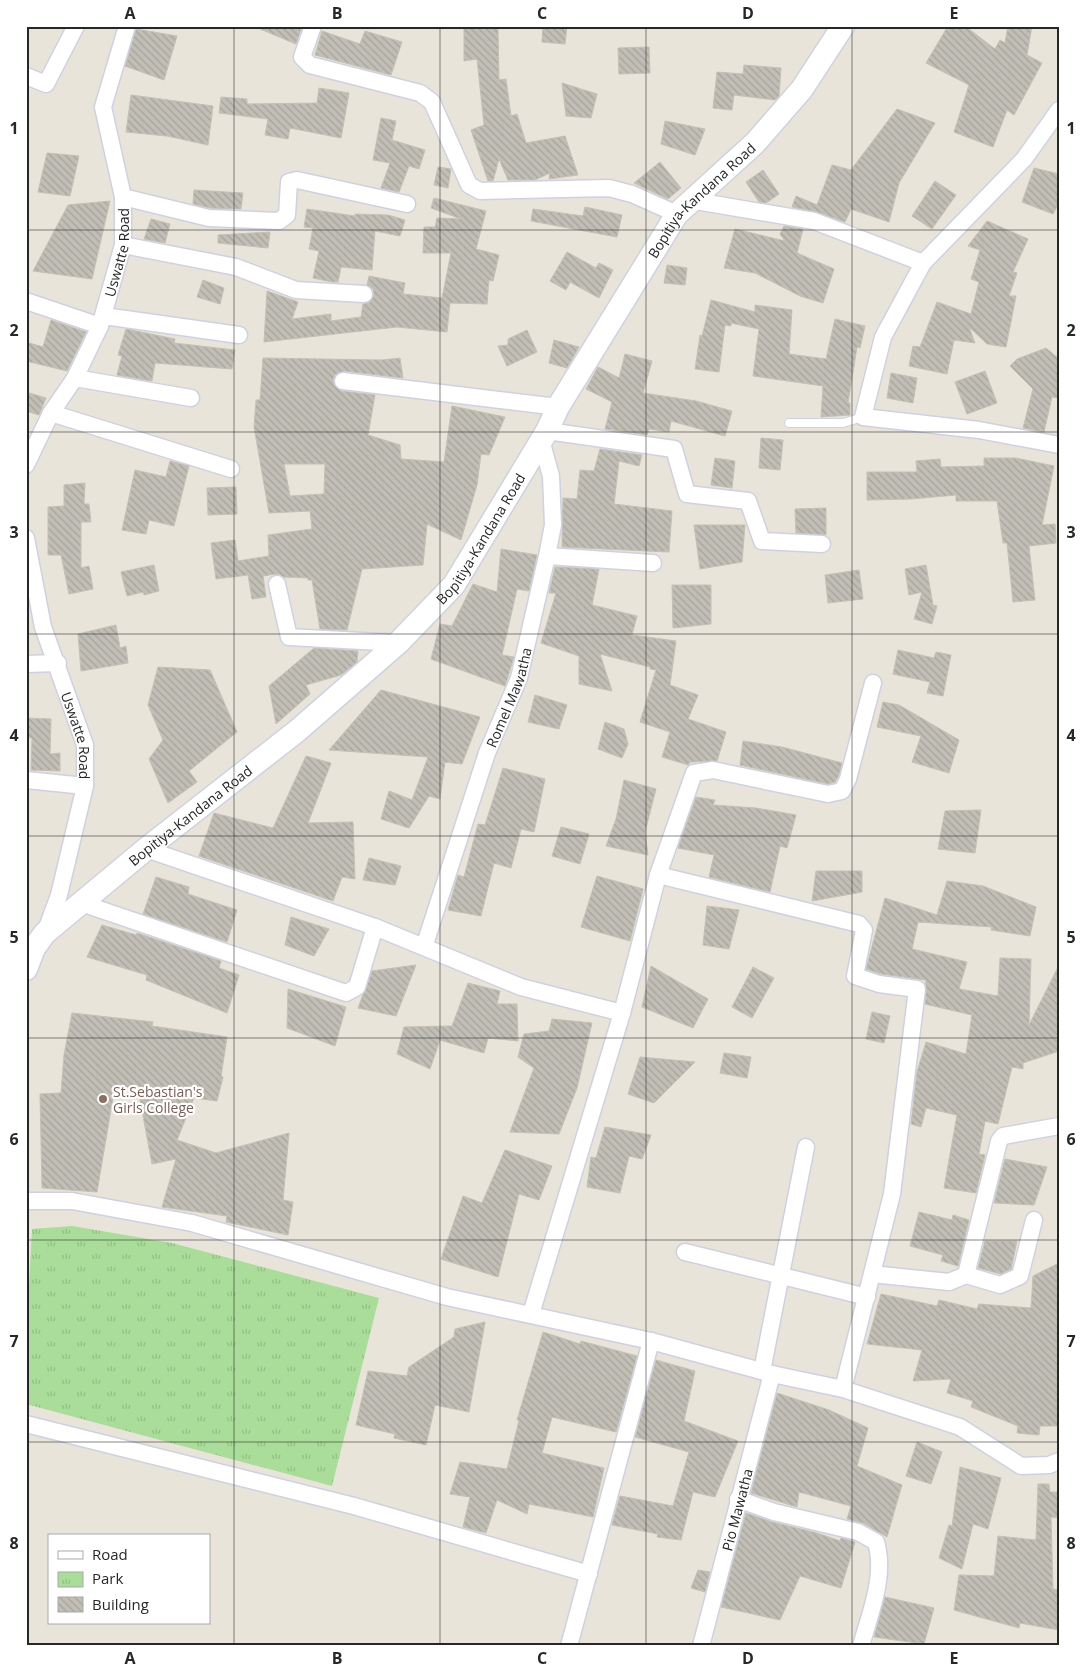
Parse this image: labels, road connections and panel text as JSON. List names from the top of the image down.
{
  "streets": {
    "street": [
      "Bopitiya-Kandana Road",
      "Uswatte Road",
      "Romel Mawatha",
      "Pio Mawatha"
    ]
  },
  "crossings": [
    ["Bopitiya-Kandana Road", "Uswatte Road"],
    ["Bopitiya-Kandana Road", "Romel Mawatha"]
  ],
  "places": ["St.Sebastian's Girls College"],
  "legend": ["Road", "Park", "Building"],
  "grid": {
    "columns": [
      "A",
      "B",
      "C",
      "D",
      "E"
    ],
    "rows": [
      "1",
      "2",
      "3",
      "4",
      "5",
      "6",
      "7",
      "8"
    ]
  }
}
